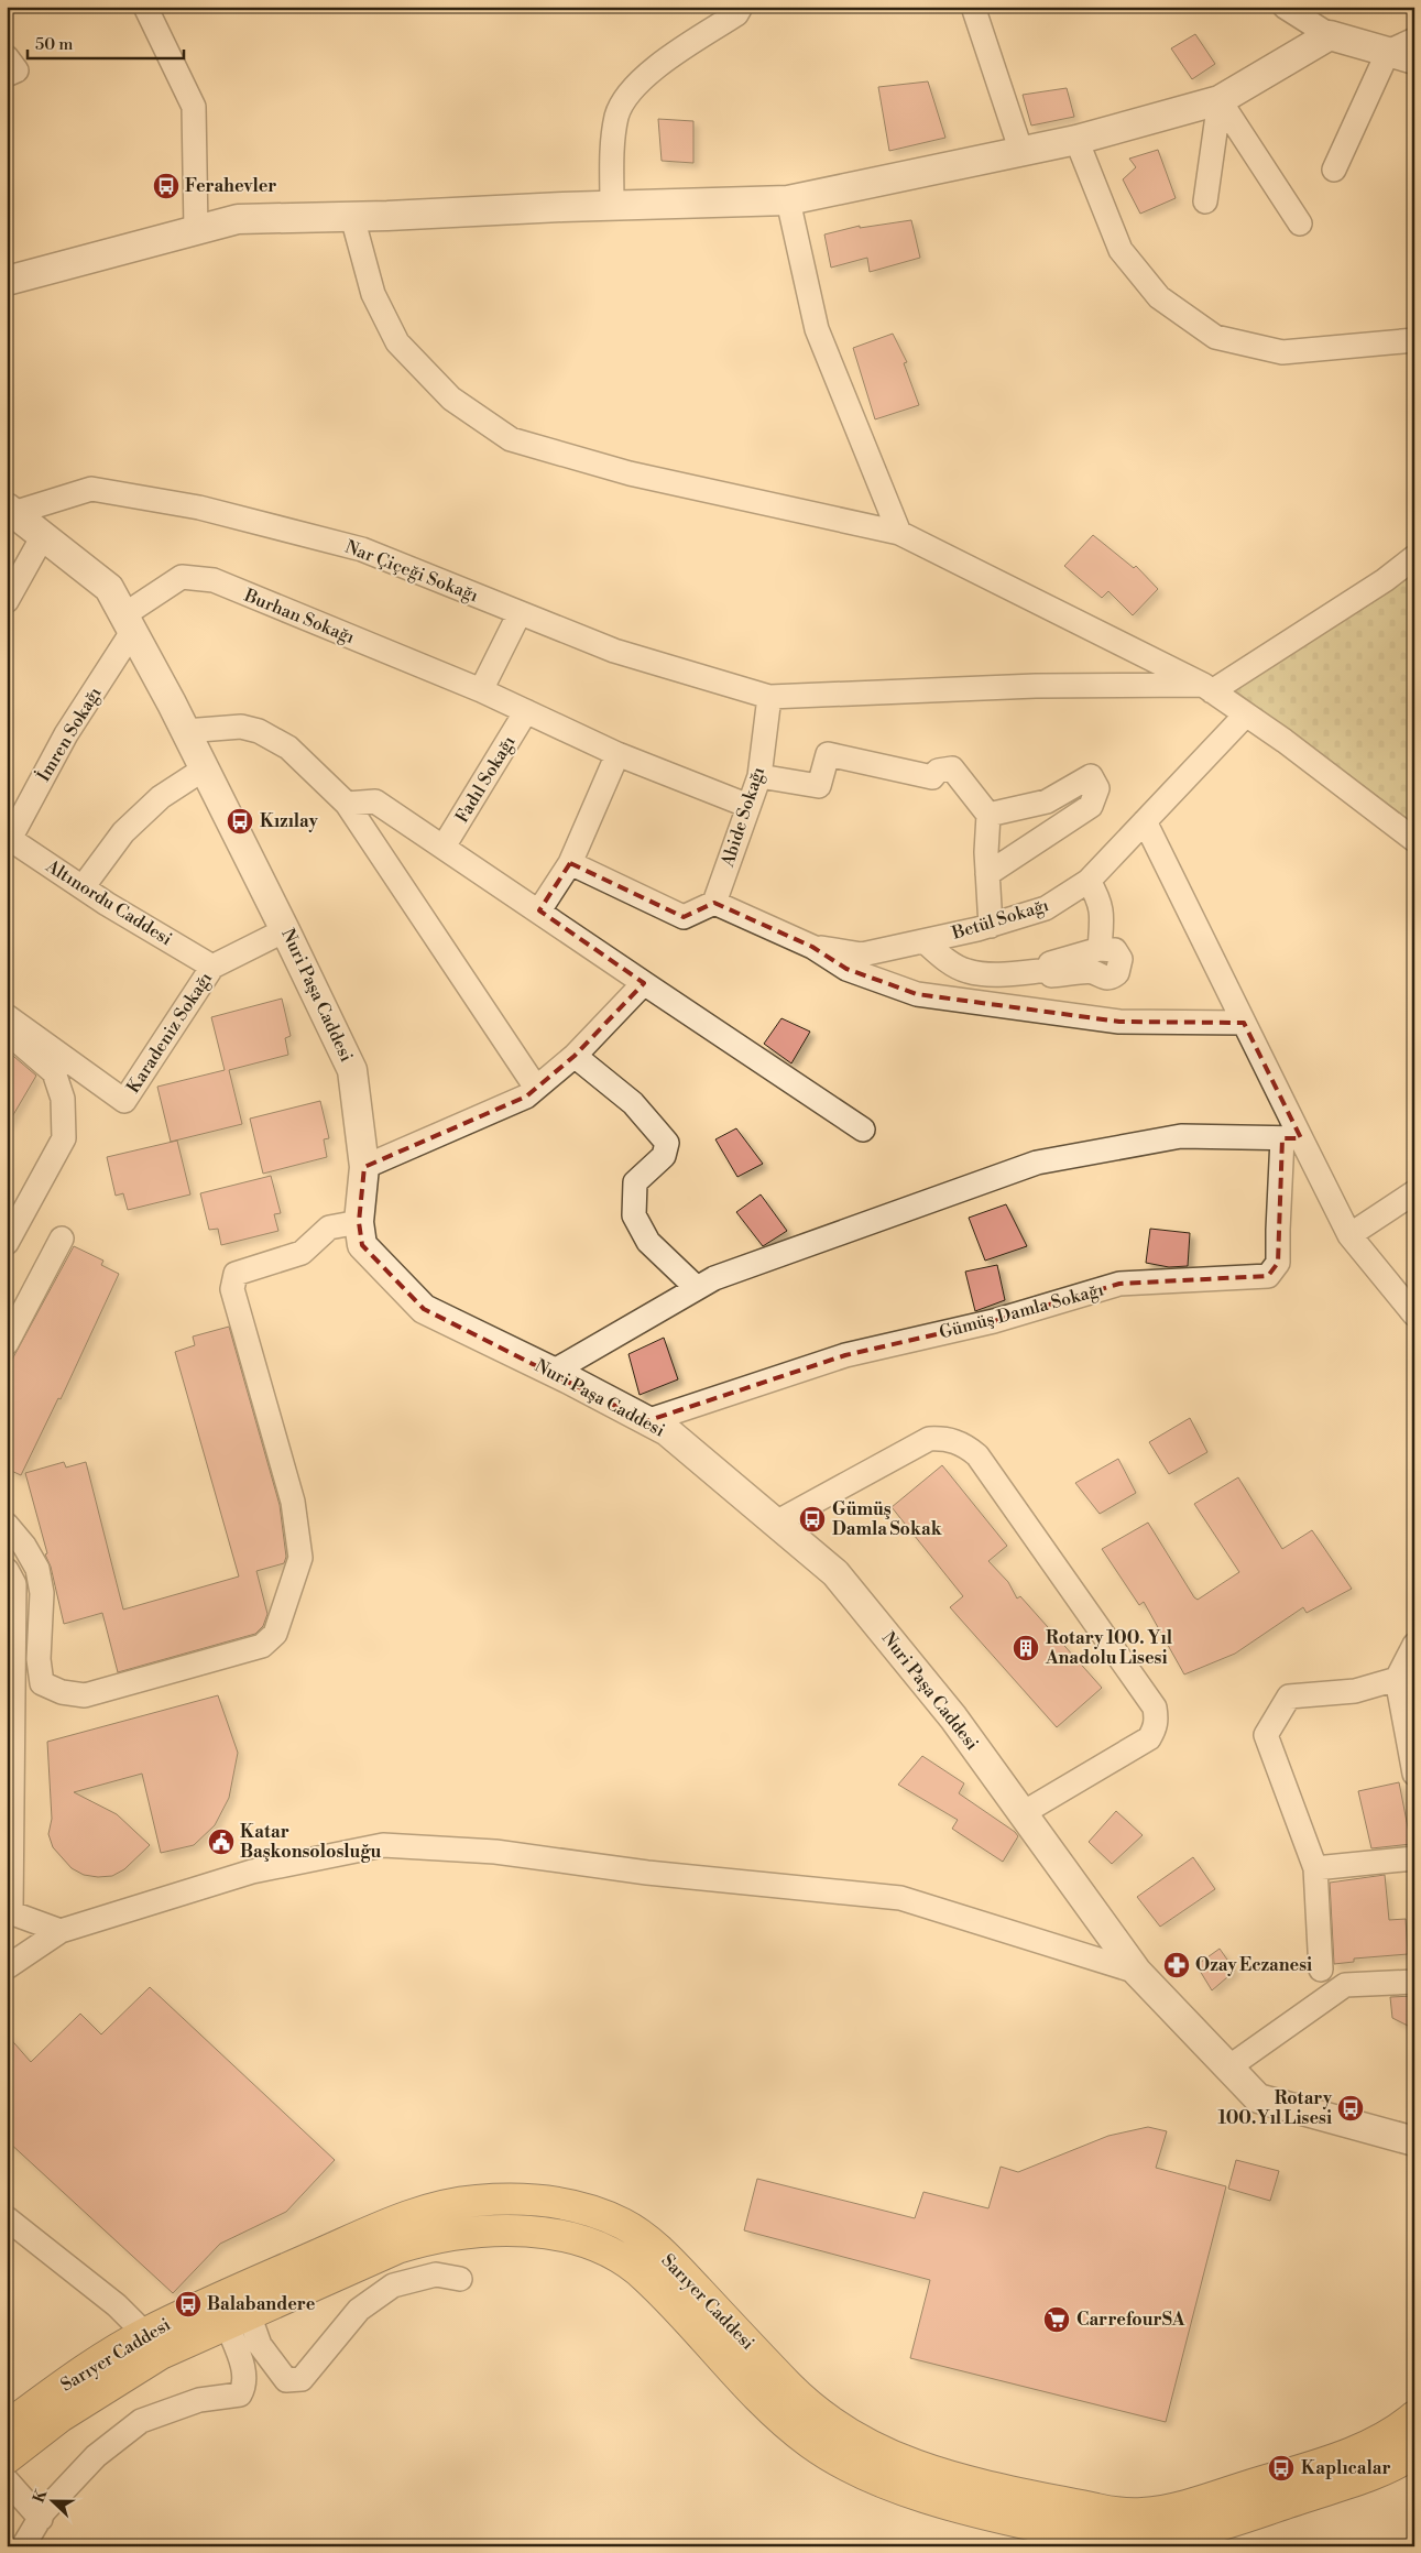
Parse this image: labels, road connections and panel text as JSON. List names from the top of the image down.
{
  "streets": {
    "main road": ["Sarıyer Caddesi"],
    "street": [
      "Nar Çiçeği Sokağı",
      "Burhan Sokağı",
      "İmren Sokağı",
      "Fadıl Sokağı",
      "Abide Sokağı",
      "Altınordu Caddesi",
      "Betül Sokağı",
      "Nuri Paşa Caddesi",
      "Karadeniz Sokağı",
      "Gümüş Damla Sokağı"
    ]
  },
  "crossings": [
    ["Nar Çiçeği Sokağı", "Abide Sokağı"],
    ["Nar Çiçeği Sokağı", "Nuri Paşa Caddesi"],
    ["Burhan Sokağı", "İmren Sokağı"],
    ["Burhan Sokağı", "Fadıl Sokağı"],
    ["Burhan Sokağı", "Abide Sokağı"],
    ["Burhan Sokağı", "Nuri Paşa Caddesi"],
    ["İmren Sokağı", "Altınordu Caddesi"],
    ["İmren Sokağı", "Nuri Paşa Caddesi"],
    ["Altınordu Caddesi", "Karadeniz Sokağı"],
    ["Betül Sokağı", "Gümüş Damla Sokağı"],
    ["Nuri Paşa Caddesi", "Karadeniz Sokağı"],
    ["Nuri Paşa Caddesi", "Gümüş Damla Sokağı"]
  ],
  "places": {
    "bus stop": [
      "Ferahevler",
      "Kızılay",
      "Gümüş Damla Sokak",
      "Rotary 100.Yıl Lisesi",
      "Balabandere",
      "Kaplıcalar"
    ],
    "building": ["Rotary 100. Yıl Anadolu Lisesi"],
    "public building": ["Katar Başkonsolosluğu"],
    "pharmacy": ["Ozay Eczanesi"],
    "supermarket": ["CarrefourSA"]
  },
  "scale_bar": "50 m",
  "north": "left"
}
